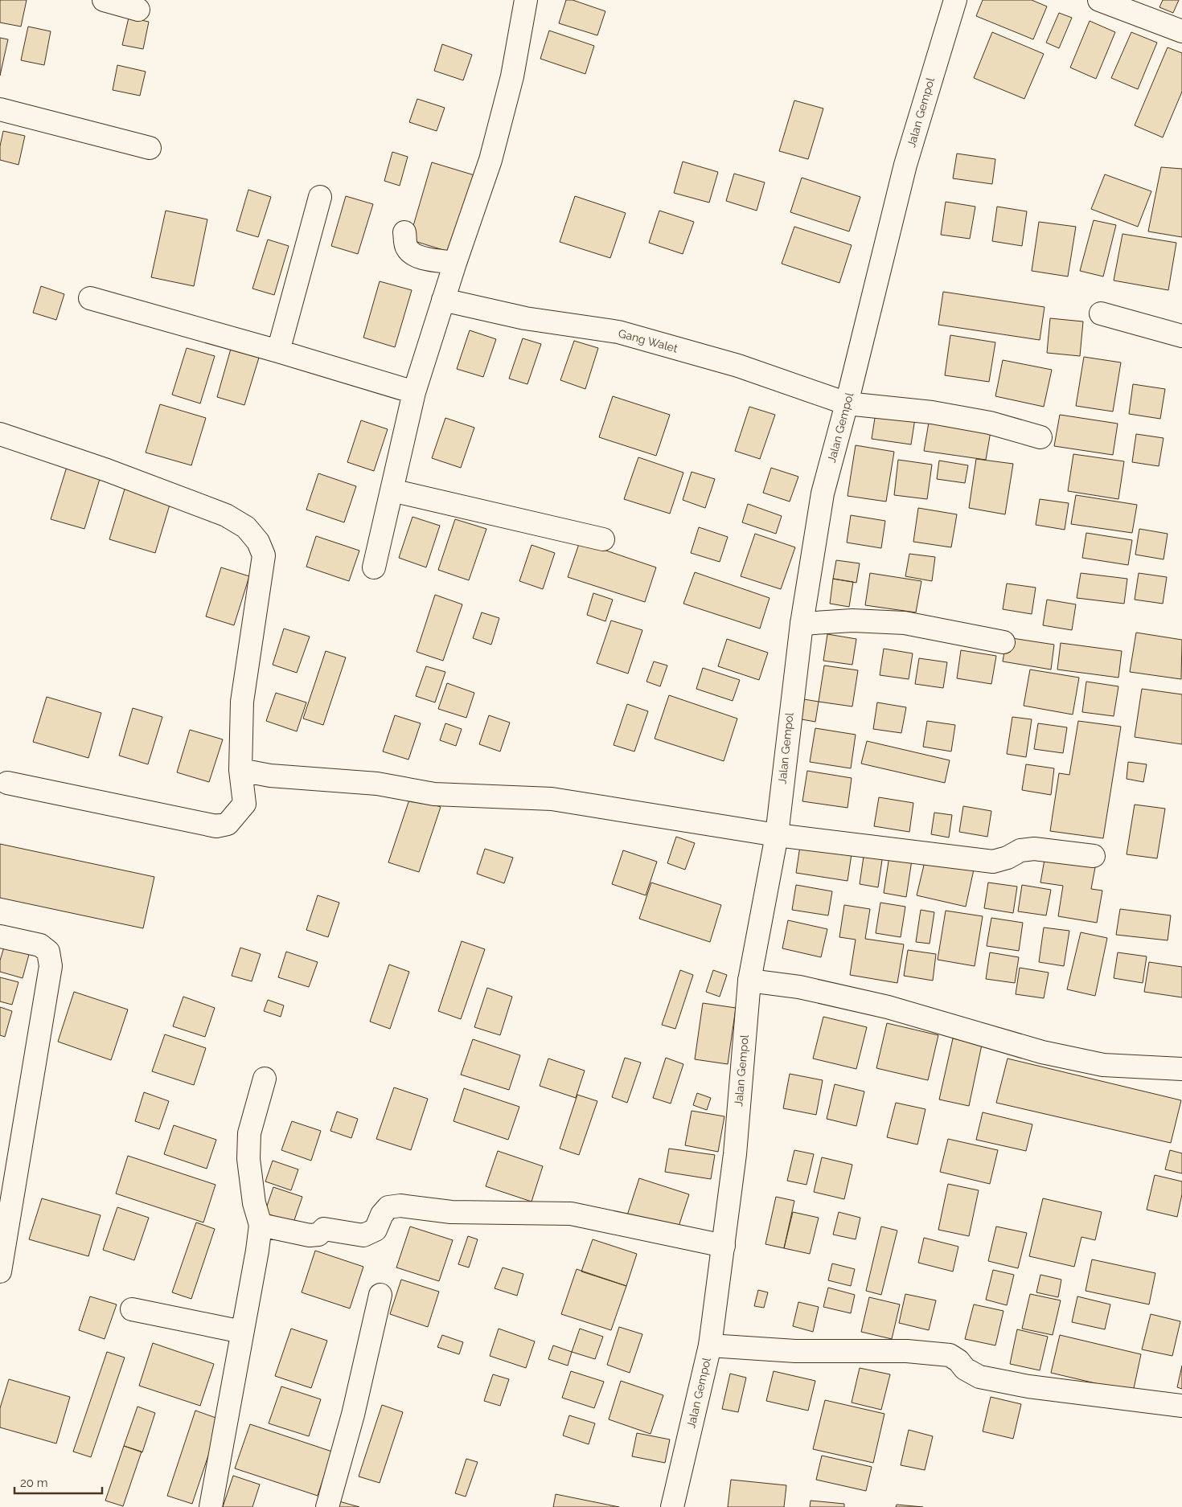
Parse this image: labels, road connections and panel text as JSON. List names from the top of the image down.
{
  "streets": {
    "street": ["Jalan Gempol", "Gang Walet"]
  },
  "crossings": [
    ["Jalan Gempol", "Gang Walet"]
  ],
  "scale_bar": "20 m"
}
